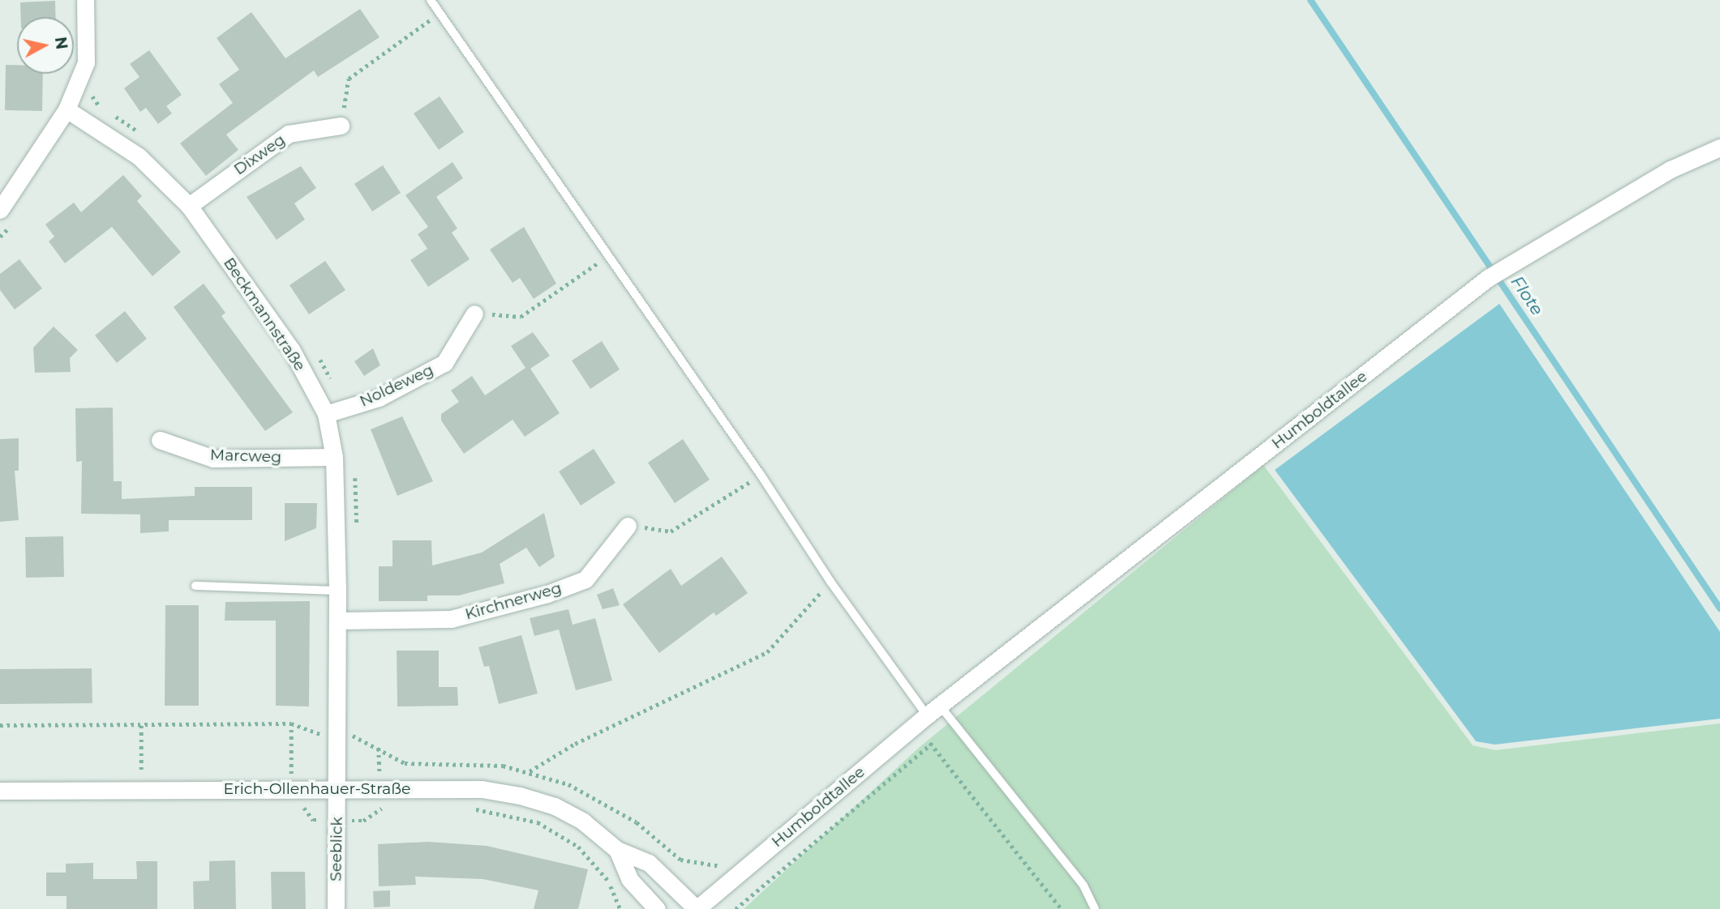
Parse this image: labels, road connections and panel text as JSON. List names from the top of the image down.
{
  "streets": {
    "street": [
      "Dixweg",
      "Beckmannstraße",
      "Noldeweg",
      "Humboldtallee",
      "Marcweg",
      "Kirchnerweg",
      "Erich-Ollenhauer-Straße",
      "Seeblick"
    ]
  },
  "crossings": [
    ["Dixweg", "Beckmannstraße"],
    ["Beckmannstraße", "Noldeweg"],
    ["Beckmannstraße", "Marcweg"],
    ["Beckmannstraße", "Kirchnerweg"],
    ["Beckmannstraße", "Erich-Ollenhauer-Straße"],
    ["Beckmannstraße", "Seeblick"],
    ["Humboldtallee", "Erich-Ollenhauer-Straße"],
    ["Erich-Ollenhauer-Straße", "Seeblick"]
  ],
  "water": ["Flote"],
  "north": "right"
}
